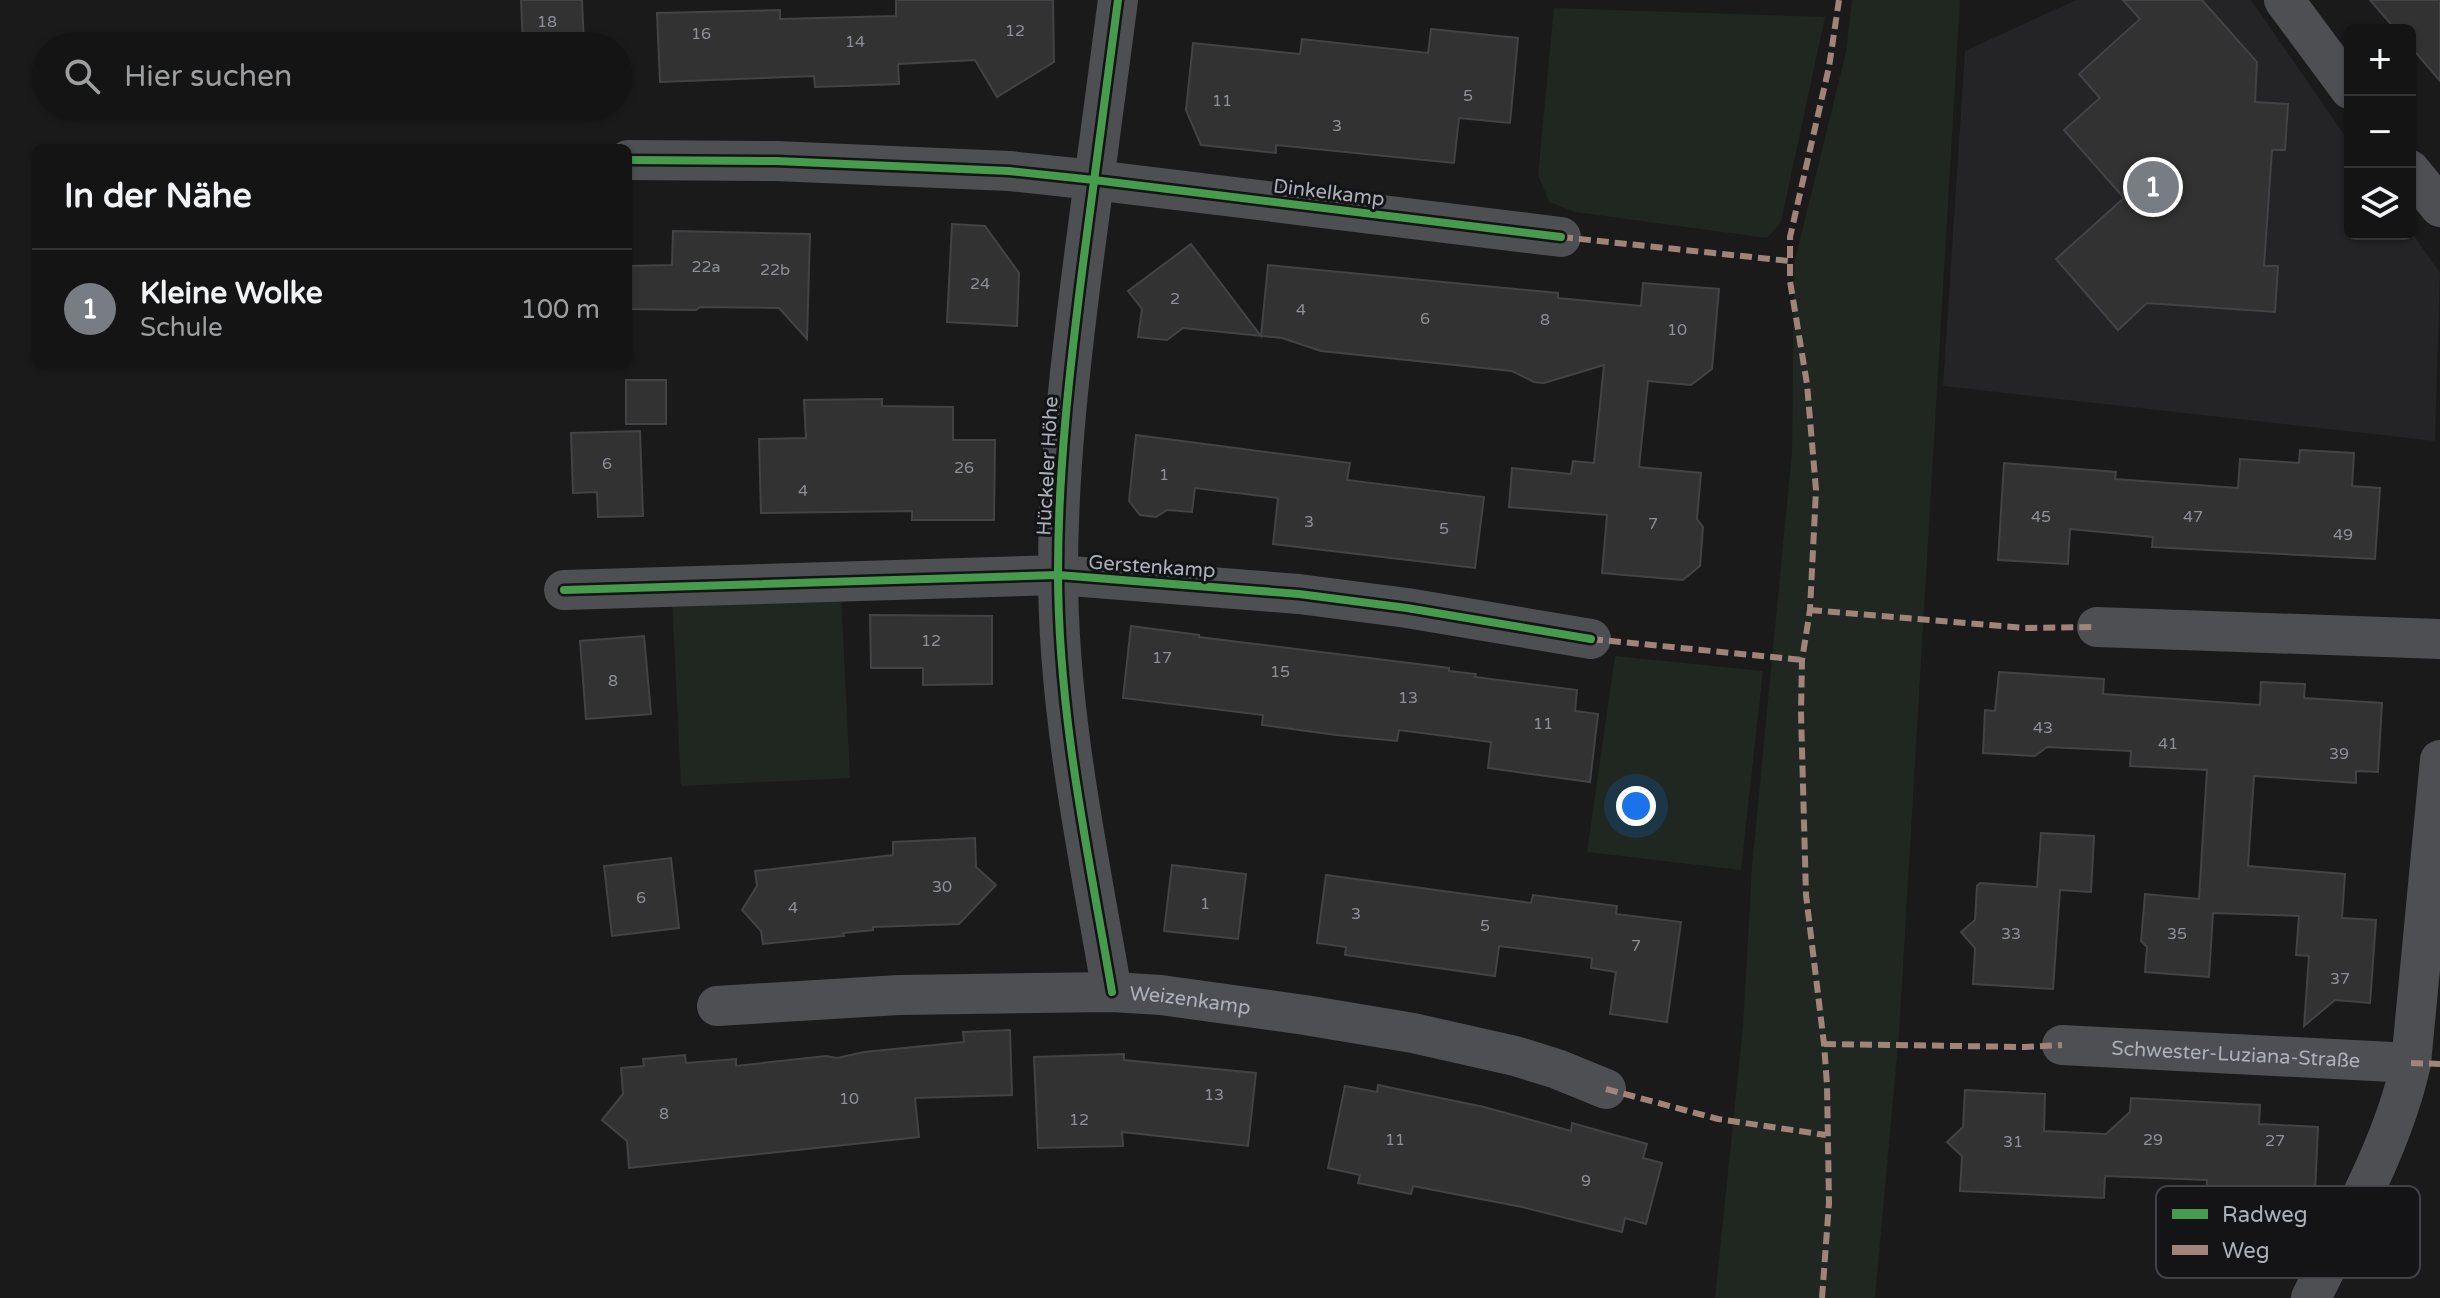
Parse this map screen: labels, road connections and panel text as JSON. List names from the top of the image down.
{
  "streets": {
    "street": [
      "Dinkelkamp",
      "Hückeler Höhe",
      "Gerstenkamp",
      "Weizenkamp",
      "Schwester-Luziana-Straße"
    ]
  },
  "crossings": [
    ["Dinkelkamp", "Hückeler Höhe"],
    ["Hückeler Höhe", "Gerstenkamp"],
    ["Hückeler Höhe", "Weizenkamp"]
  ],
  "house_numbers": [
    "18",
    "12",
    "16",
    "14",
    "5",
    "11",
    "3",
    "22a",
    "22b",
    "24",
    "2",
    "4",
    "6",
    "8",
    "10",
    "6",
    "26",
    "1",
    "4",
    "45",
    "47",
    "3",
    "7",
    "5",
    "49",
    "12",
    "17",
    "15",
    "8",
    "13",
    "11",
    "43",
    "41",
    "39",
    "30",
    "6",
    "1",
    "4",
    "3",
    "5",
    "33",
    "35",
    "7",
    "37",
    "13",
    "10",
    "8",
    "12",
    "11",
    "29",
    "27",
    "31",
    "9"
  ],
  "legend": ["Radweg", "Weg"],
  "page": {
    "map_buttons": ["+", "−"],
    "search": "Hier suchen",
    "heading": "In der Nähe",
    "pins": "1",
    "list": [
      {
        "mark": "1",
        "name": "Kleine Wolke",
        "note": "Schule",
        "value": "100 m"
      }
    ]
  }
}
